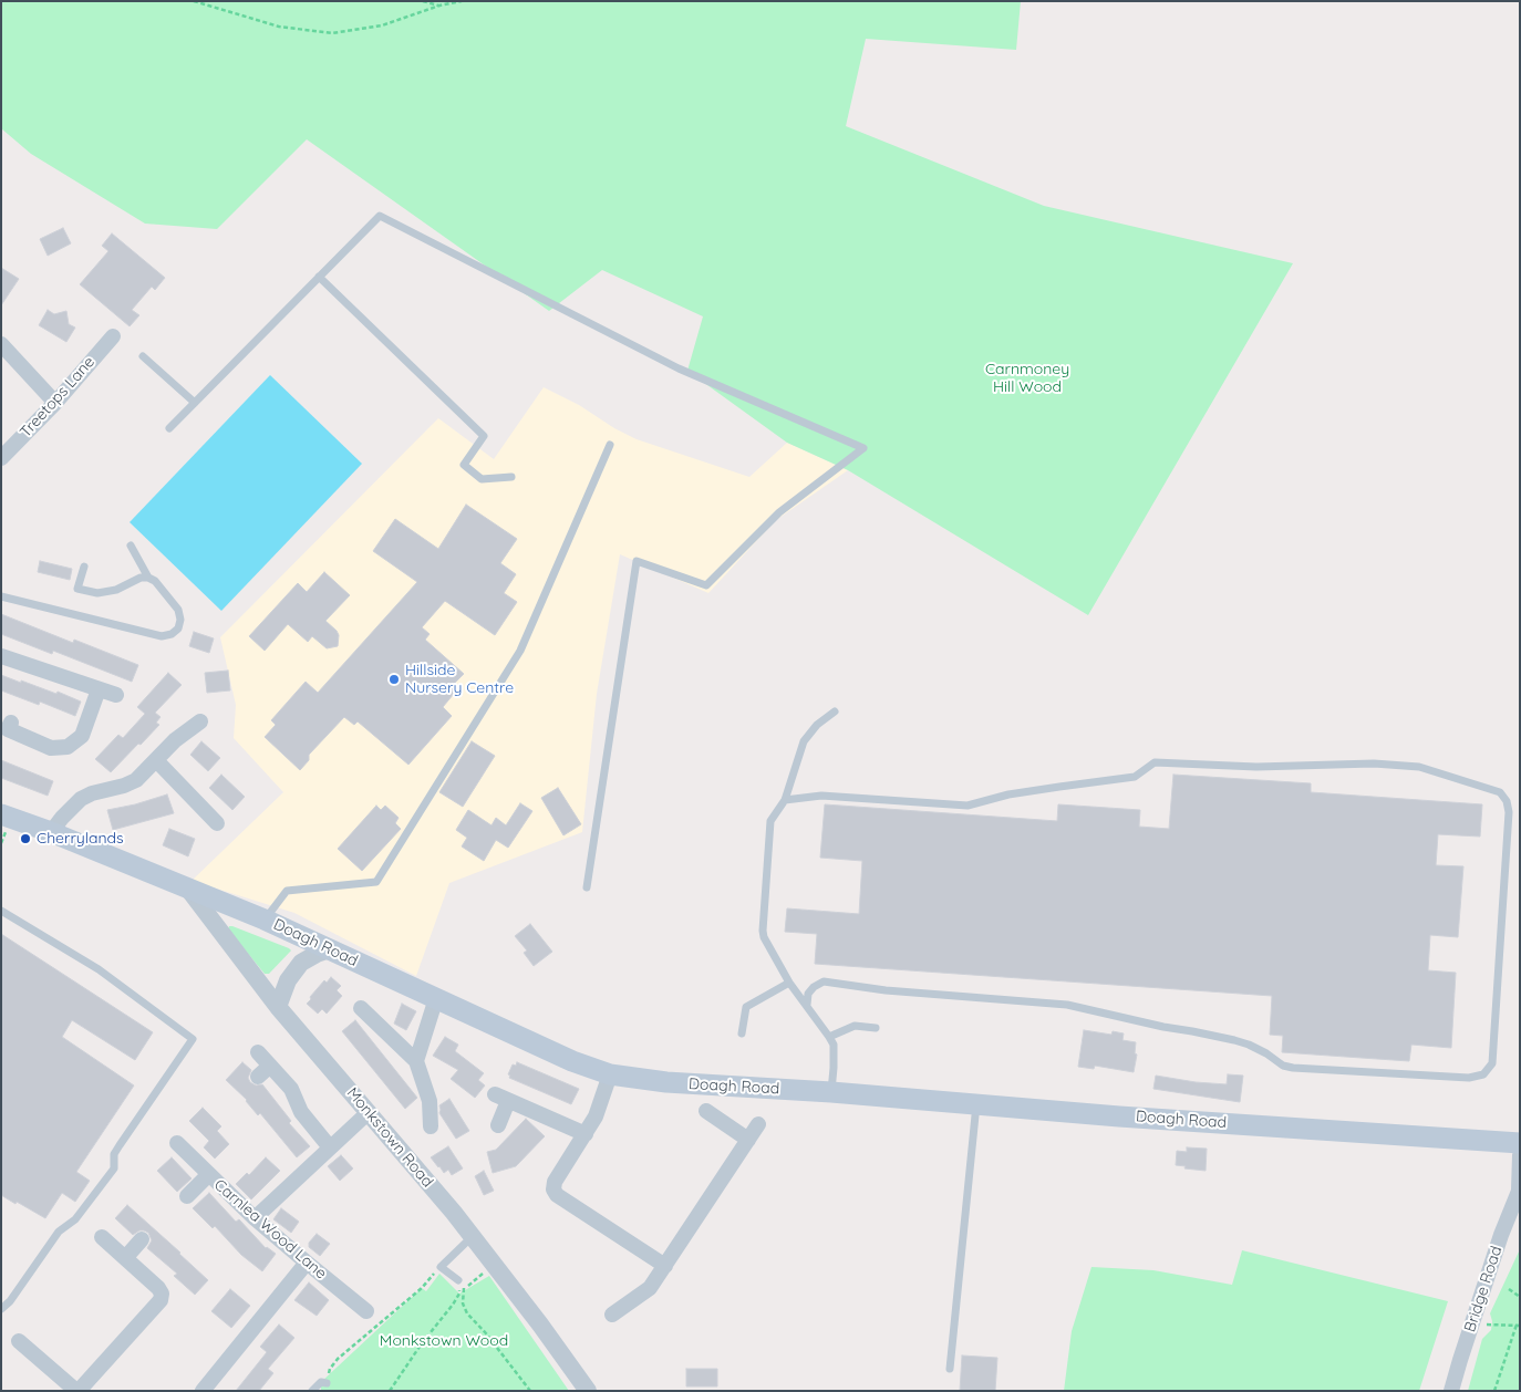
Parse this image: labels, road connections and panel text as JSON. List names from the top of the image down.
{
  "streets": {
    "main road": ["Doagh Road"],
    "street": [
      "Treetops Lane",
      "Monkstown Road",
      "Carnlea Wood Lane",
      "Bridge Road"
    ]
  },
  "crossings": [
    ["Doagh Road", "Monkstown Road"]
  ],
  "parks": ["Carnmoney Hill Wood", "Monkstown Wood"],
  "places": ["Hillside Nursery Centre", "Cherrylands"]
}
